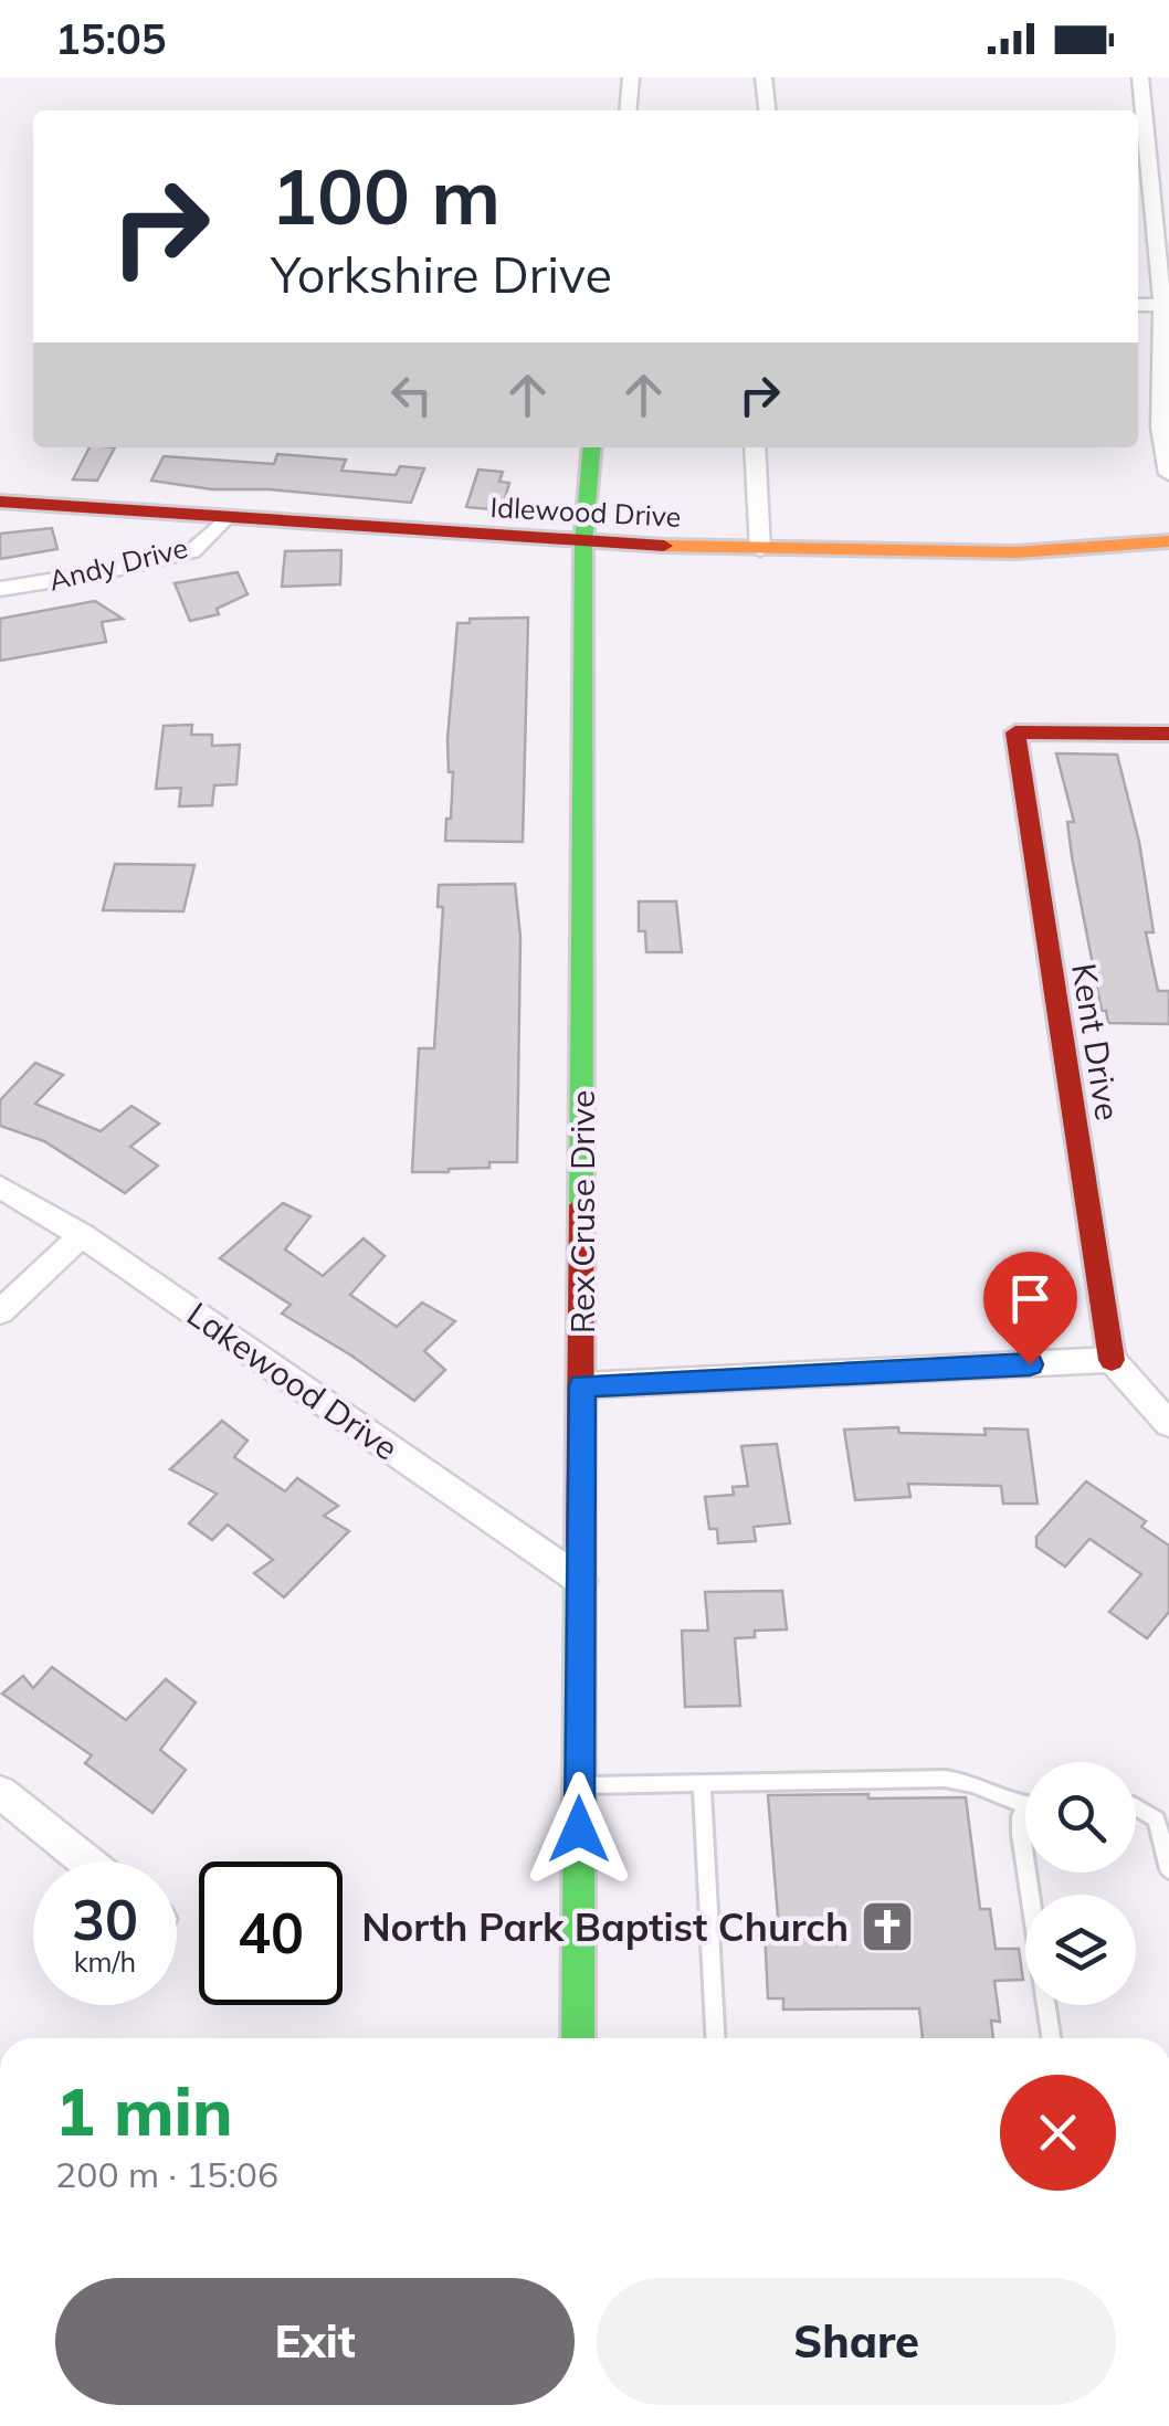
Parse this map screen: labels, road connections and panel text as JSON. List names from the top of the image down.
{
  "streets": {
    "street": [
      "Idlewood Drive",
      "Andy Drive",
      "Kent Drive",
      "Rex Cruse Drive",
      "Lakewood Drive"
    ]
  },
  "crossings": [
    ["Idlewood Drive", "Andy Drive"],
    ["Idlewood Drive", "Rex Cruse Drive"],
    ["Rex Cruse Drive", "Lakewood Drive"]
  ],
  "places": {
    "church": ["North Park Baptist Church"]
  },
  "page": {
    "status": "15:05",
    "turn": ["100 m", "Yorkshire Drive"],
    "speed": "30 km/h",
    "limit": "40",
    "heading": ["1 min", "200 m · 15:06"],
    "buttons": ["Exit", "Share"]
  }
}
